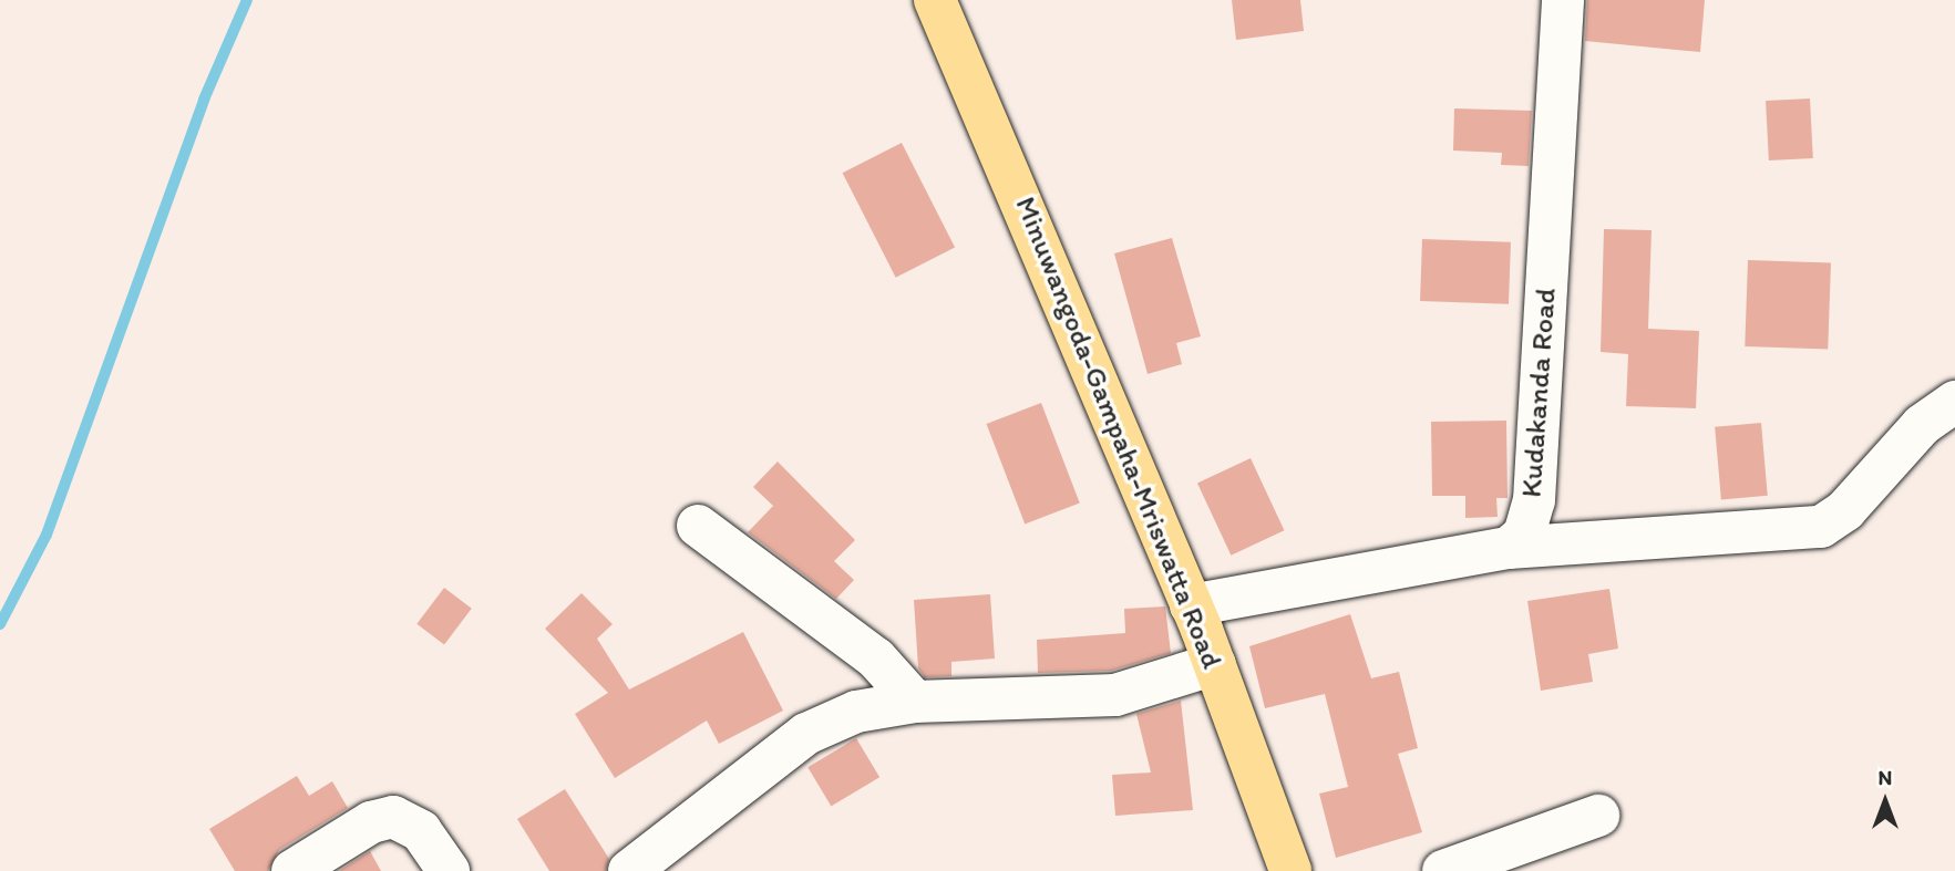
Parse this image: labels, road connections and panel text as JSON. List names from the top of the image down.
{
  "streets": {
    "main road": ["Minuwangoda-Gampaha-Mriswatta Road"],
    "street": ["Kudakanda Road"]
  },
  "north": "top"
}
